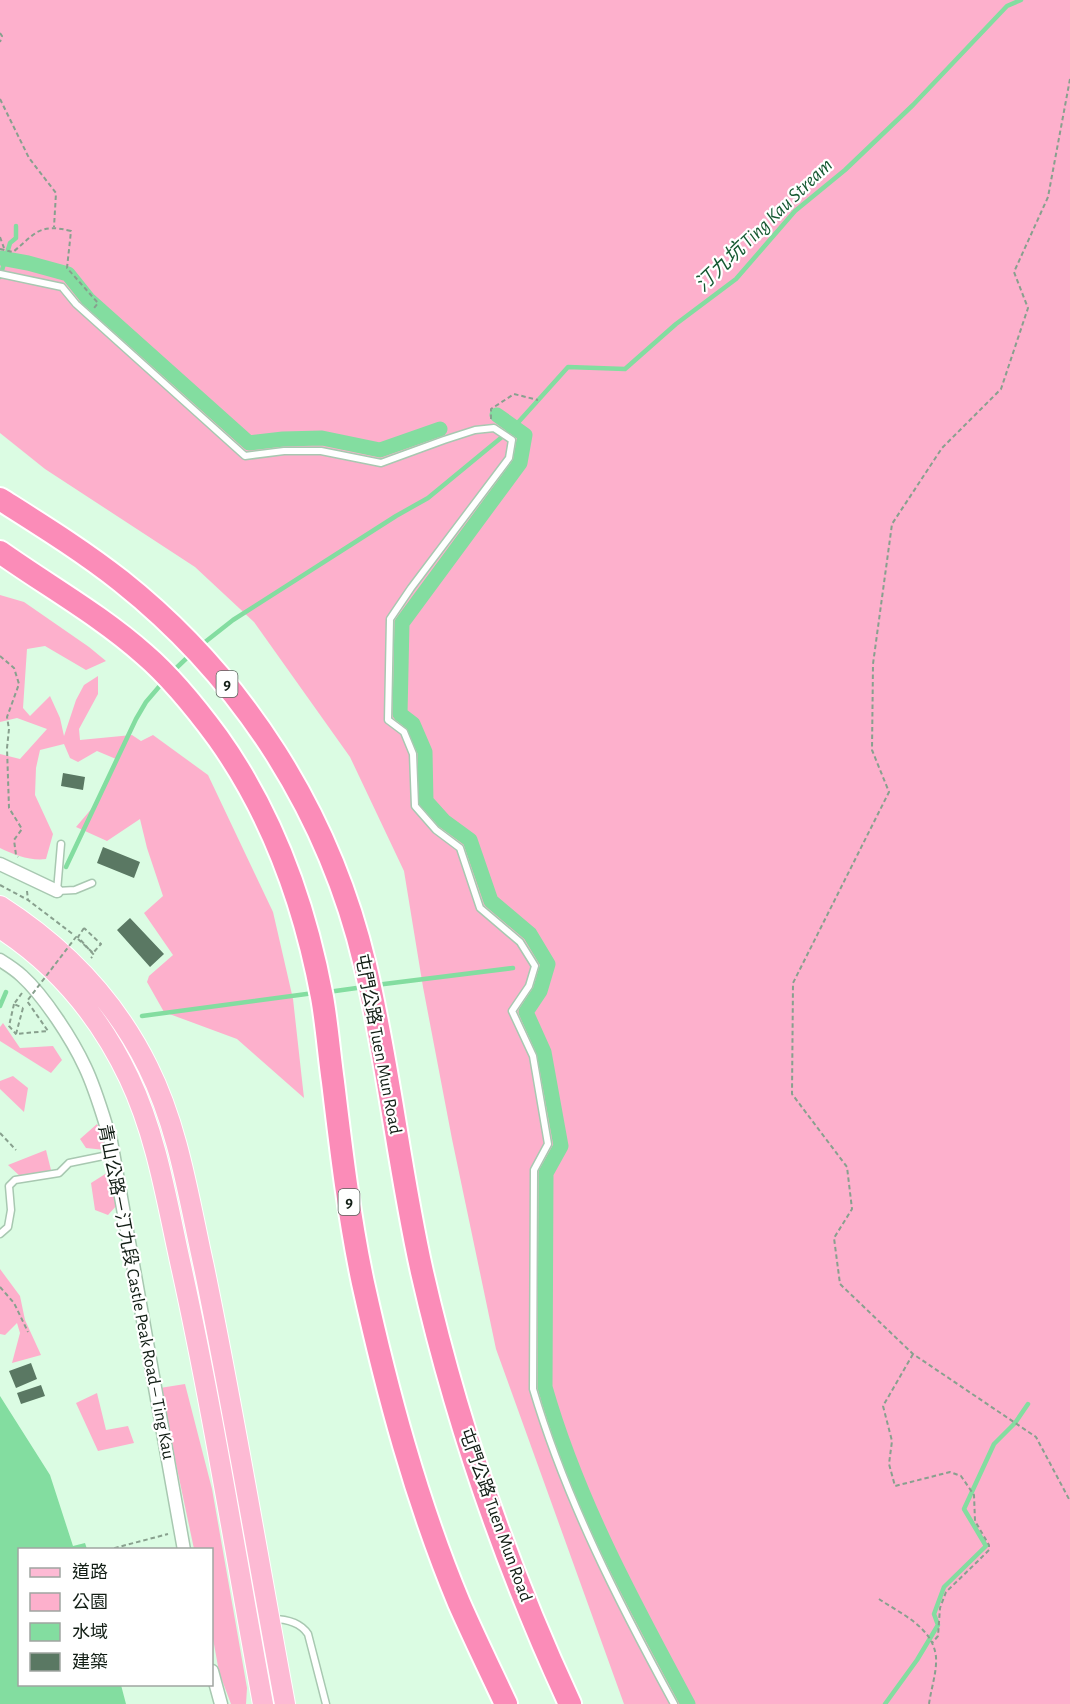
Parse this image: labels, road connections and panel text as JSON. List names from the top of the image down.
{
  "streets": {
    "highway": ["9", "屯門公路 Tuen Mun Road"],
    "street": ["青山公路－汀九段 Castle Peak Road – Ting Kau"]
  },
  "water": ["汀九坑 Ting Kau Stream"],
  "legend": [
    "道路",
    "公園",
    "水域",
    "建築"
  ]
}
